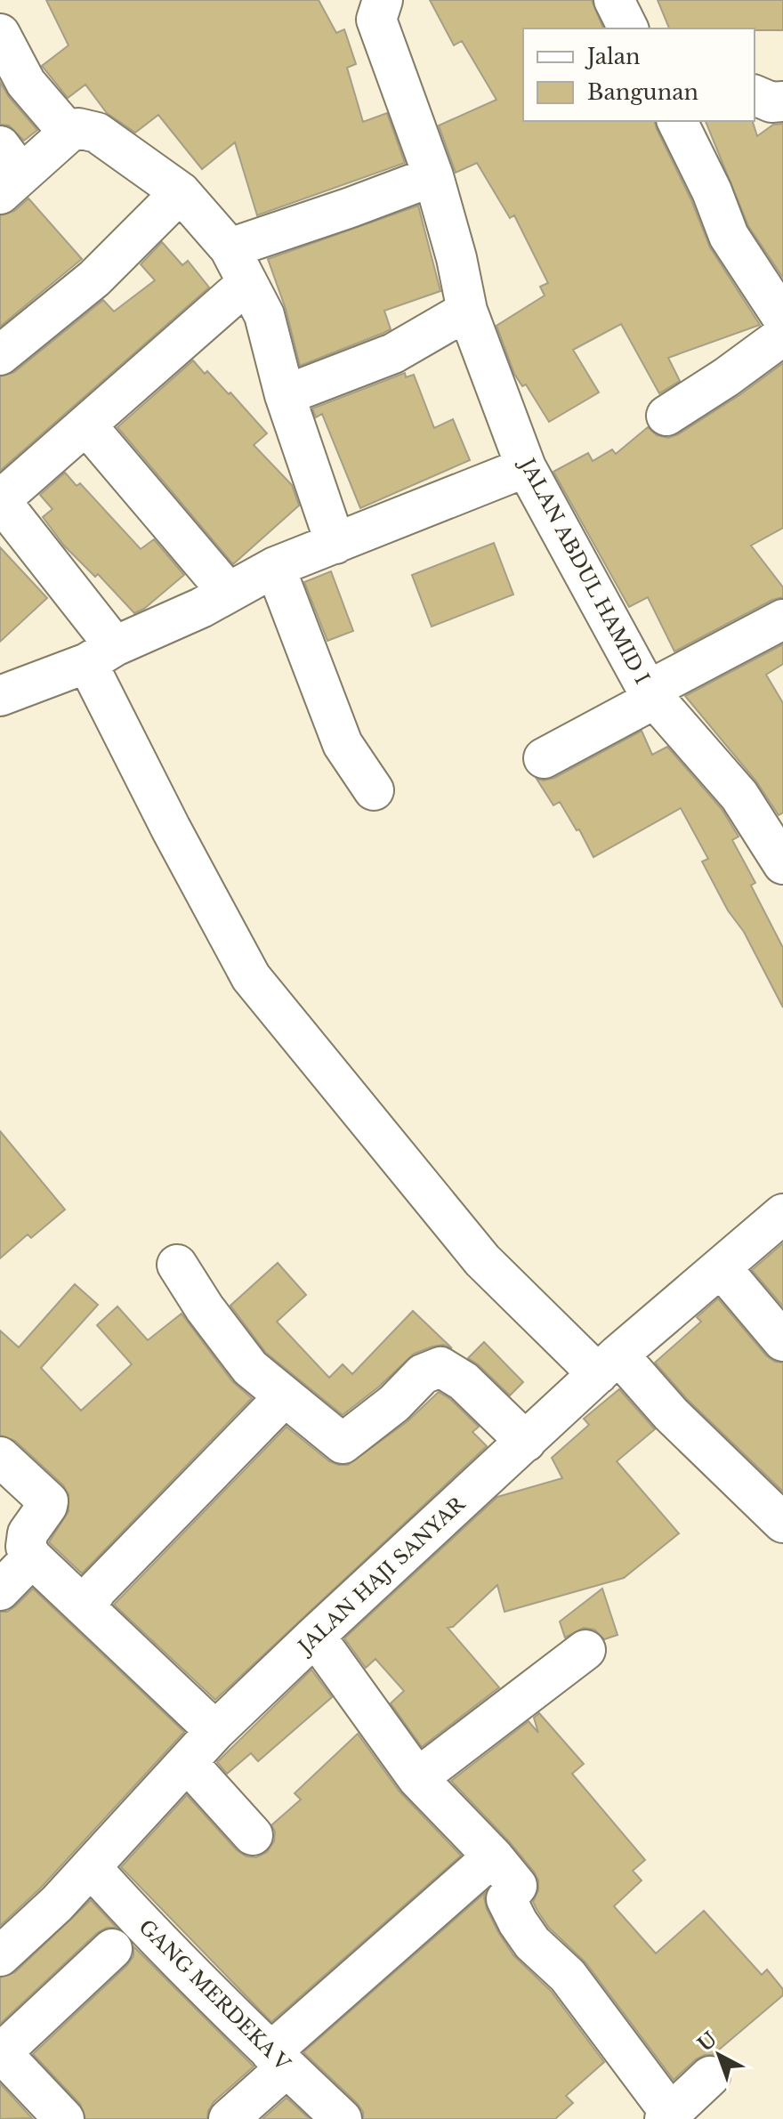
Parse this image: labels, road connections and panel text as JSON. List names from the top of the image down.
{
  "streets": {
    "street": ["JALAN ABDUL HAMID I", "JALAN HAJI SANYAR", "GANG MERDEKA V"]
  },
  "crossings": [
    ["JALAN HAJI SANYAR", "GANG MERDEKA V"]
  ],
  "legend": ["Jalan", "Bangunan"],
  "north": "top left"
}
